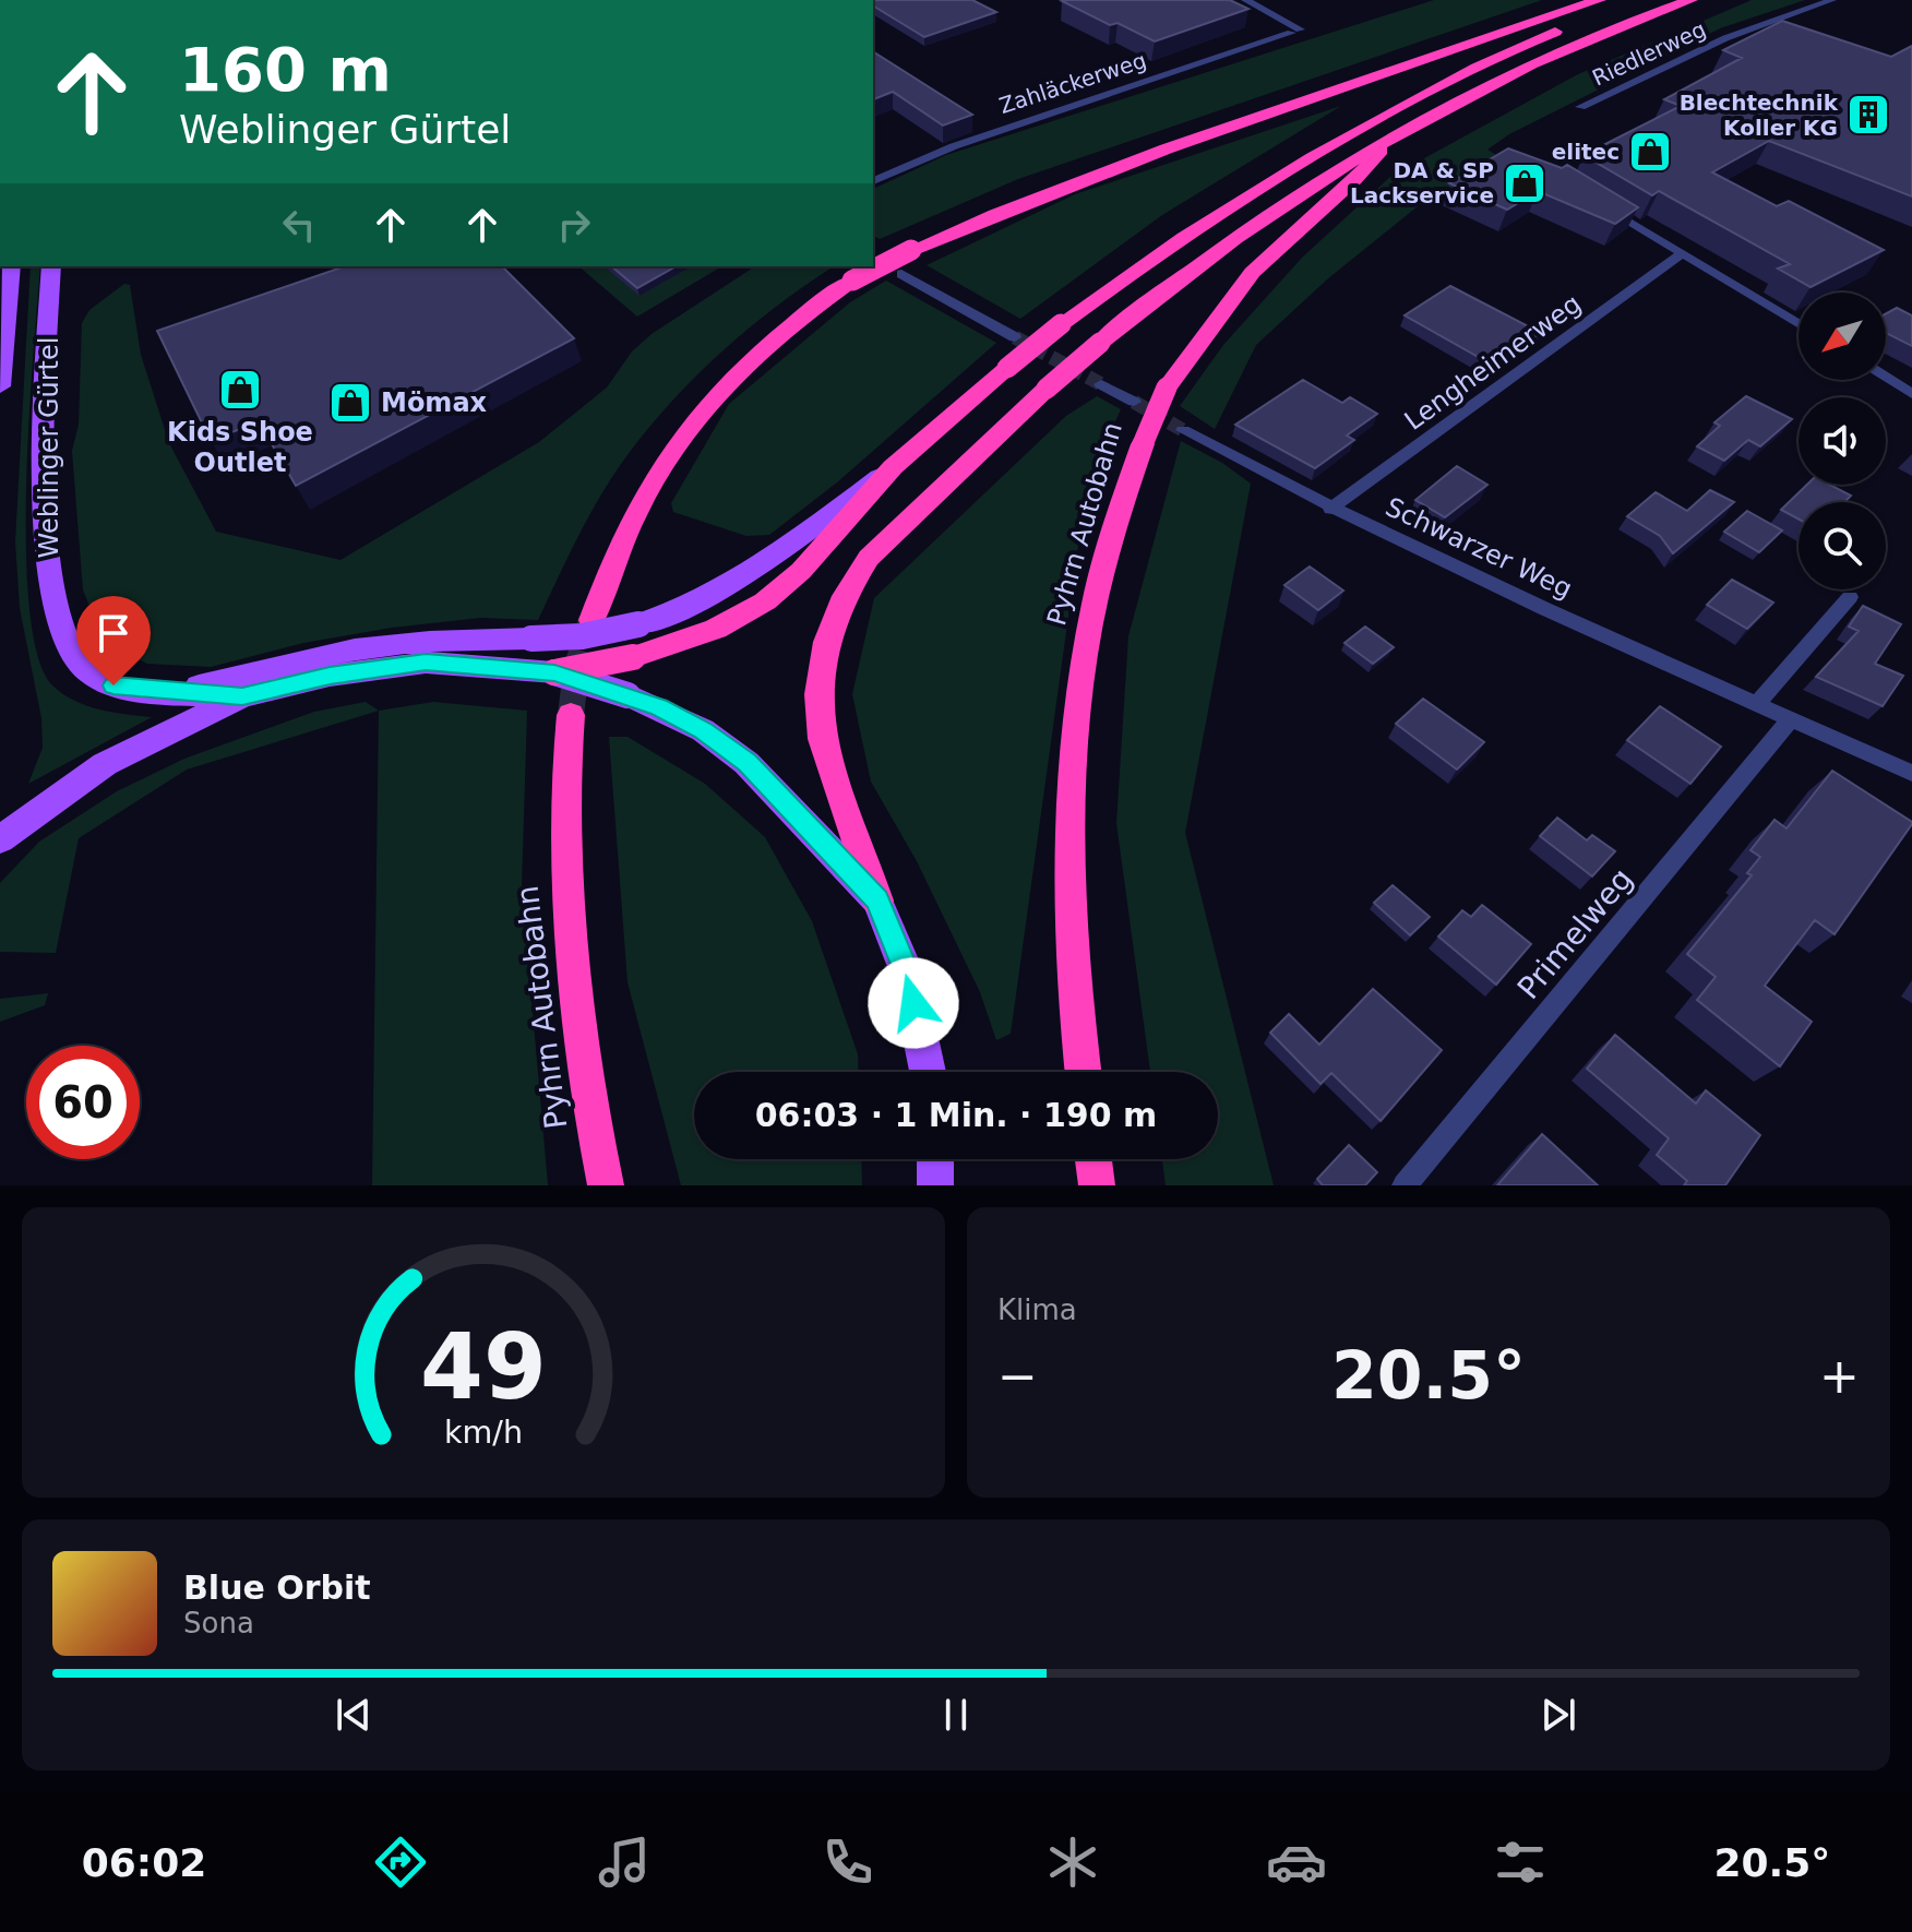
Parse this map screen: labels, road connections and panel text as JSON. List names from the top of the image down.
{
  "streets": {
    "highway": ["Pyhrn Autobahn"],
    "main road": ["Weblinger Gürtel"],
    "street": [
      "Riedlerweg",
      "Zahläckerweg",
      "Lengheimerweg",
      "Schwarzer Weg",
      "Primelweg"
    ]
  },
  "crossings": [
    ["Lengheimerweg", "Schwarzer Weg"],
    ["Schwarzer Weg", "Primelweg"]
  ],
  "places": {
    "building": ["Blechtechnik Koller KG"],
    "shop": [
      "elitec",
      "DA & SP Lackservice",
      "Kids Shoe Outlet",
      "Mömax"
    ]
  },
  "north": "bottom left",
  "page": {
    "turn": ["160 m", "Weblinger Gürtel"],
    "limit": "60",
    "trip": "06:03 · 1 Min. · 190 m",
    "tile": "Klima",
    "heat": ["−", "20.5°", "+"],
    "song": ["Blue Orbit", "Sona"],
    "tabs": ["06:02", "20.5°"],
    "gauge": ["49", "km/h"]
  }
}
